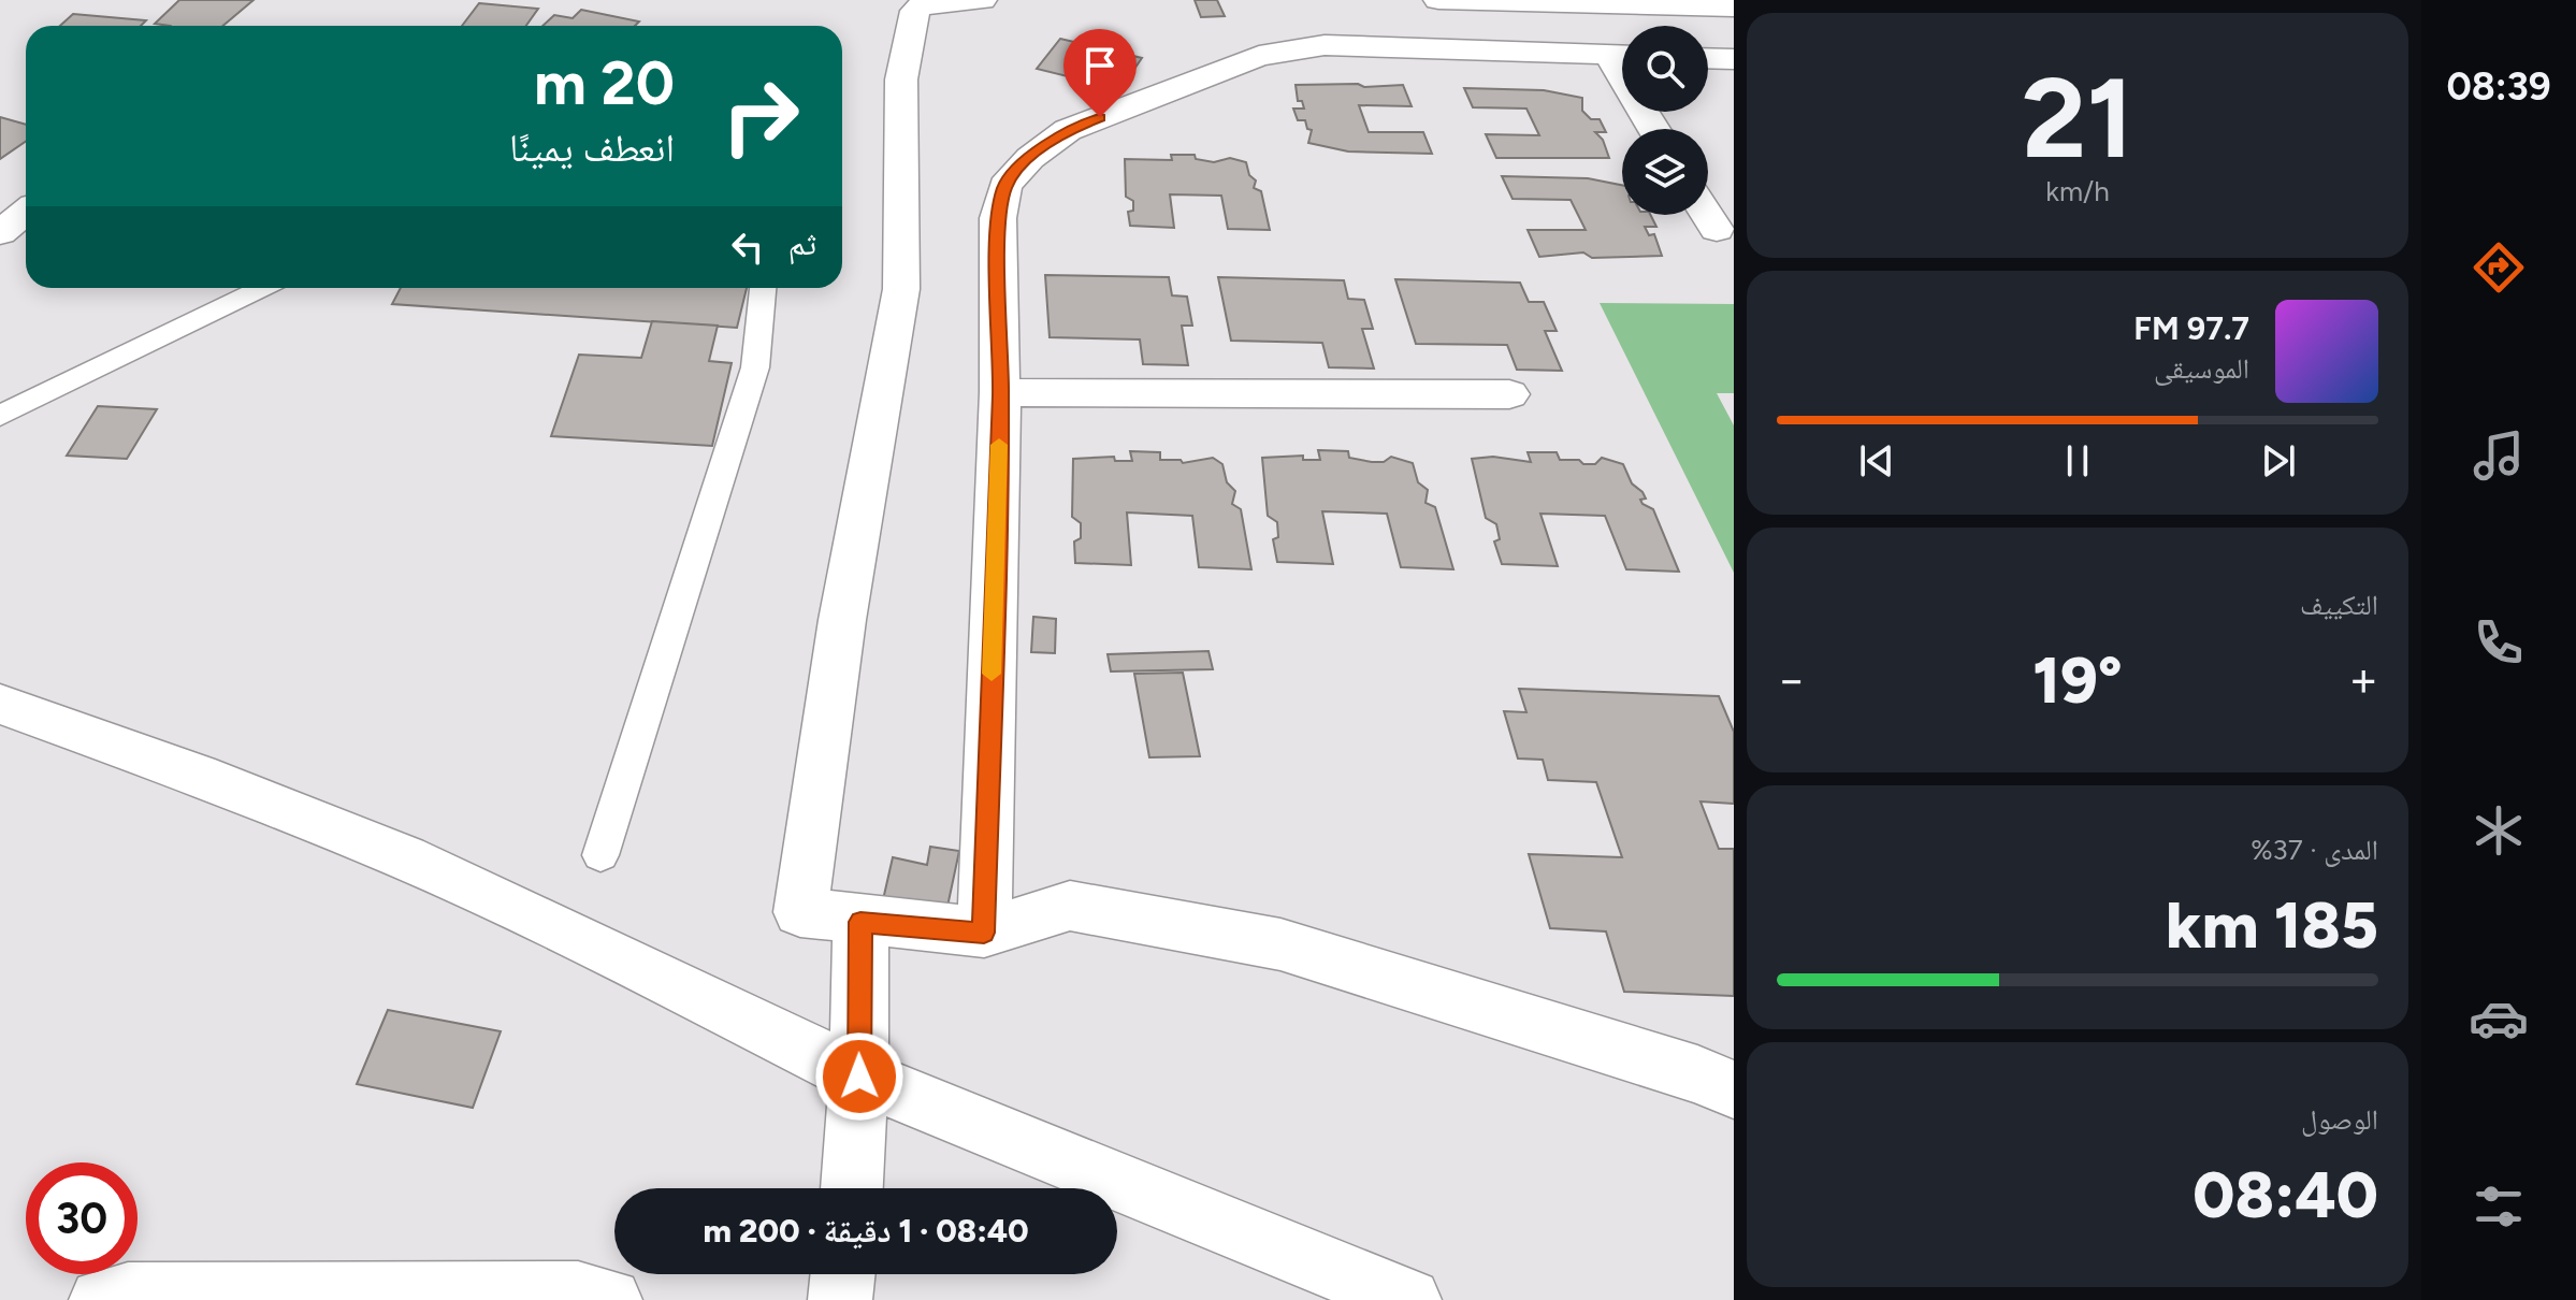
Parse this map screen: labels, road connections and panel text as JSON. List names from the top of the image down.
{
  "page": {
    "tabs": "08:39",
    "tile": [
      ["21", "km/h"],
      "التكييف",
      ["المدى · 37%", "185 km"],
      ["الوصول", "08:40"]
    ],
    "turn": ["20 m", "انعطف يمينًا"],
    "then": "ثم",
    "song": ["97.7 FM", "الموسيقى"],
    "heat": ["−", "19°", "+"],
    "limit": "30",
    "trip": "08:40 · 1 دقيقة · 200 m"
  }
}
